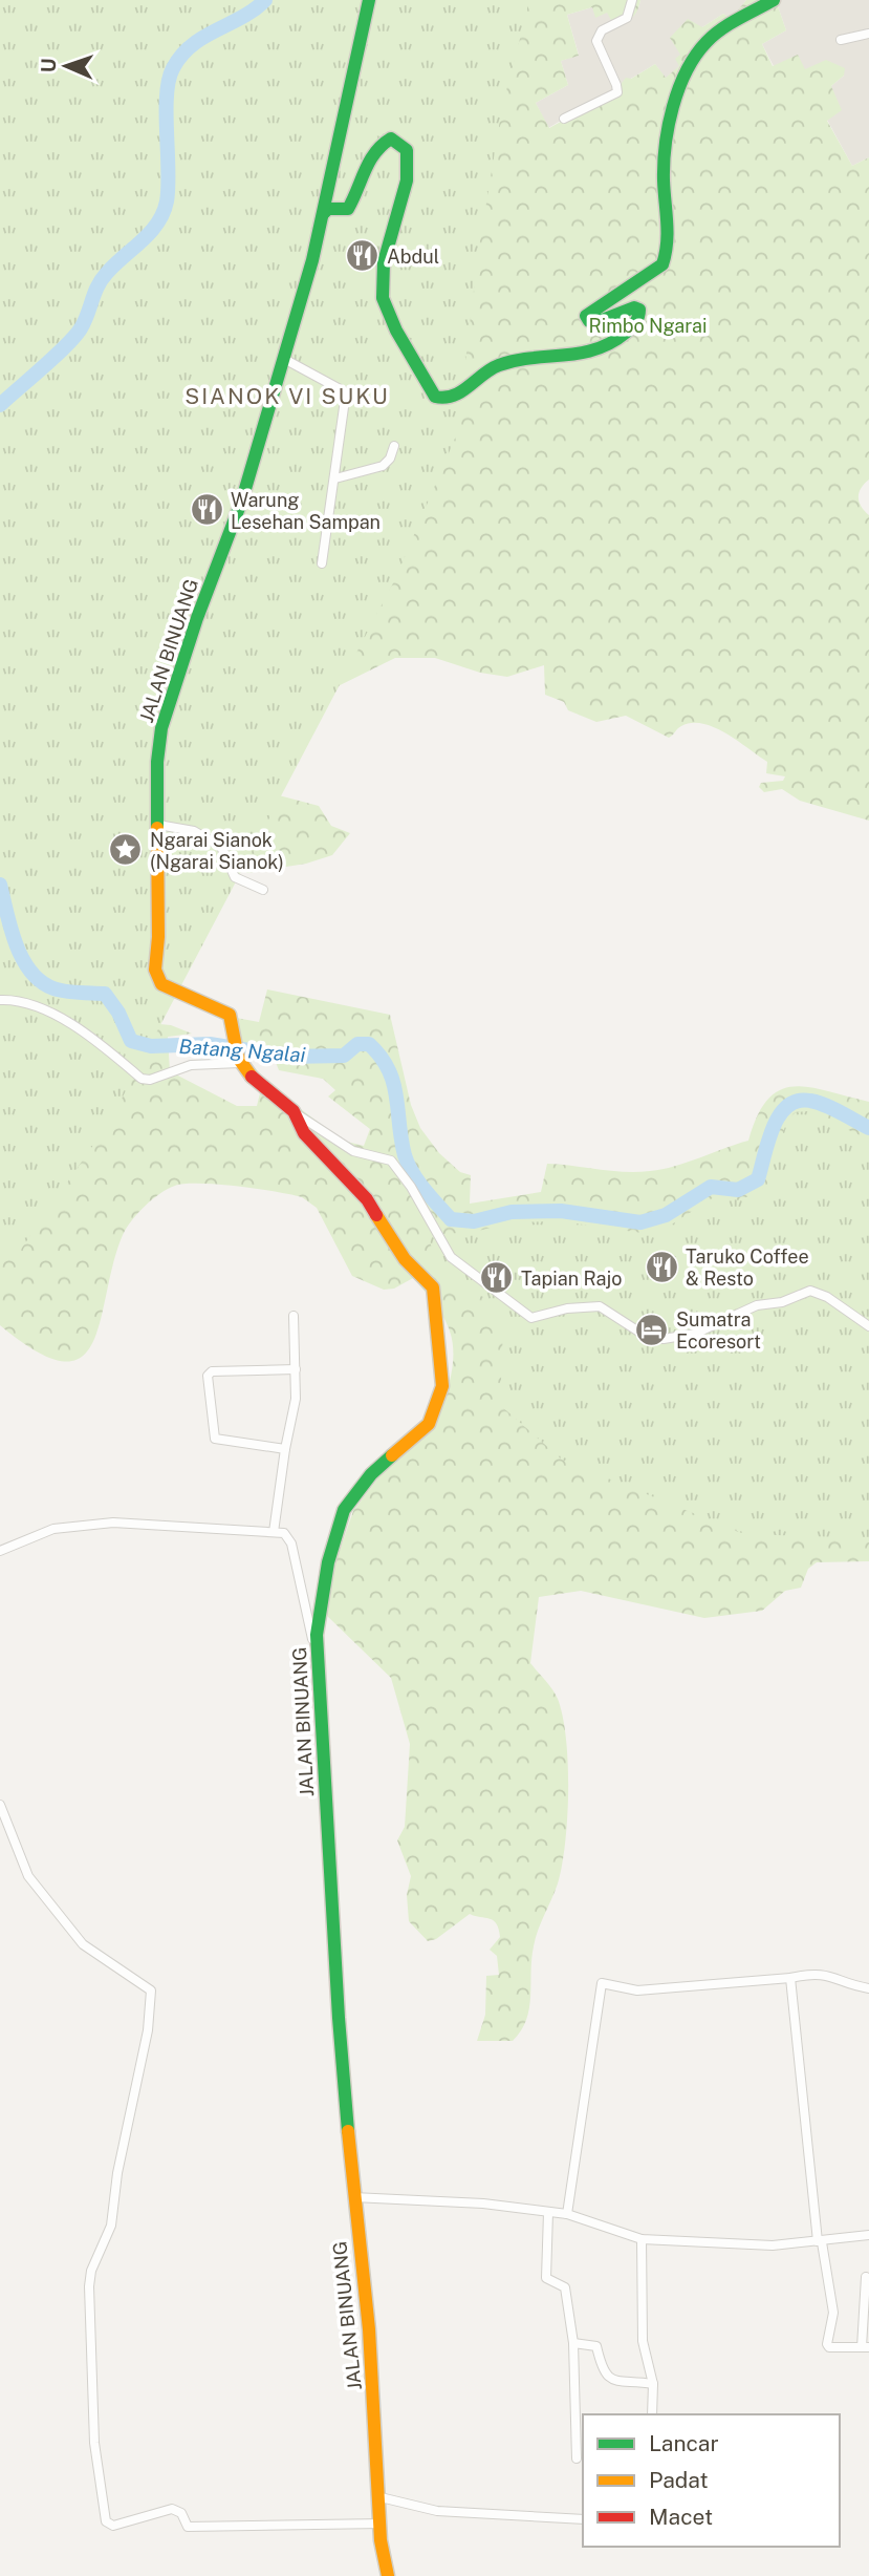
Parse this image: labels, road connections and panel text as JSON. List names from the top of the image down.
{
  "streets": {
    "main road": ["JALAN BINUANG"]
  },
  "districts": ["SIANOK VI SUKU"],
  "water": ["Batang Ngalai"],
  "parks": ["Rimbo Ngarai"],
  "places": {
    "restaurant": [
      "Abdul",
      "Warung Lesehan Sampan",
      "Taruko Coffee & Resto",
      "Tapian Rajo"
    ],
    "place": ["Ngarai Sianok (Ngarai Sianok)"],
    "hotel": ["Sumatra Ecoresort"]
  },
  "legend": ["Lancar", "Padat", "Macet"],
  "north": "left"
}
